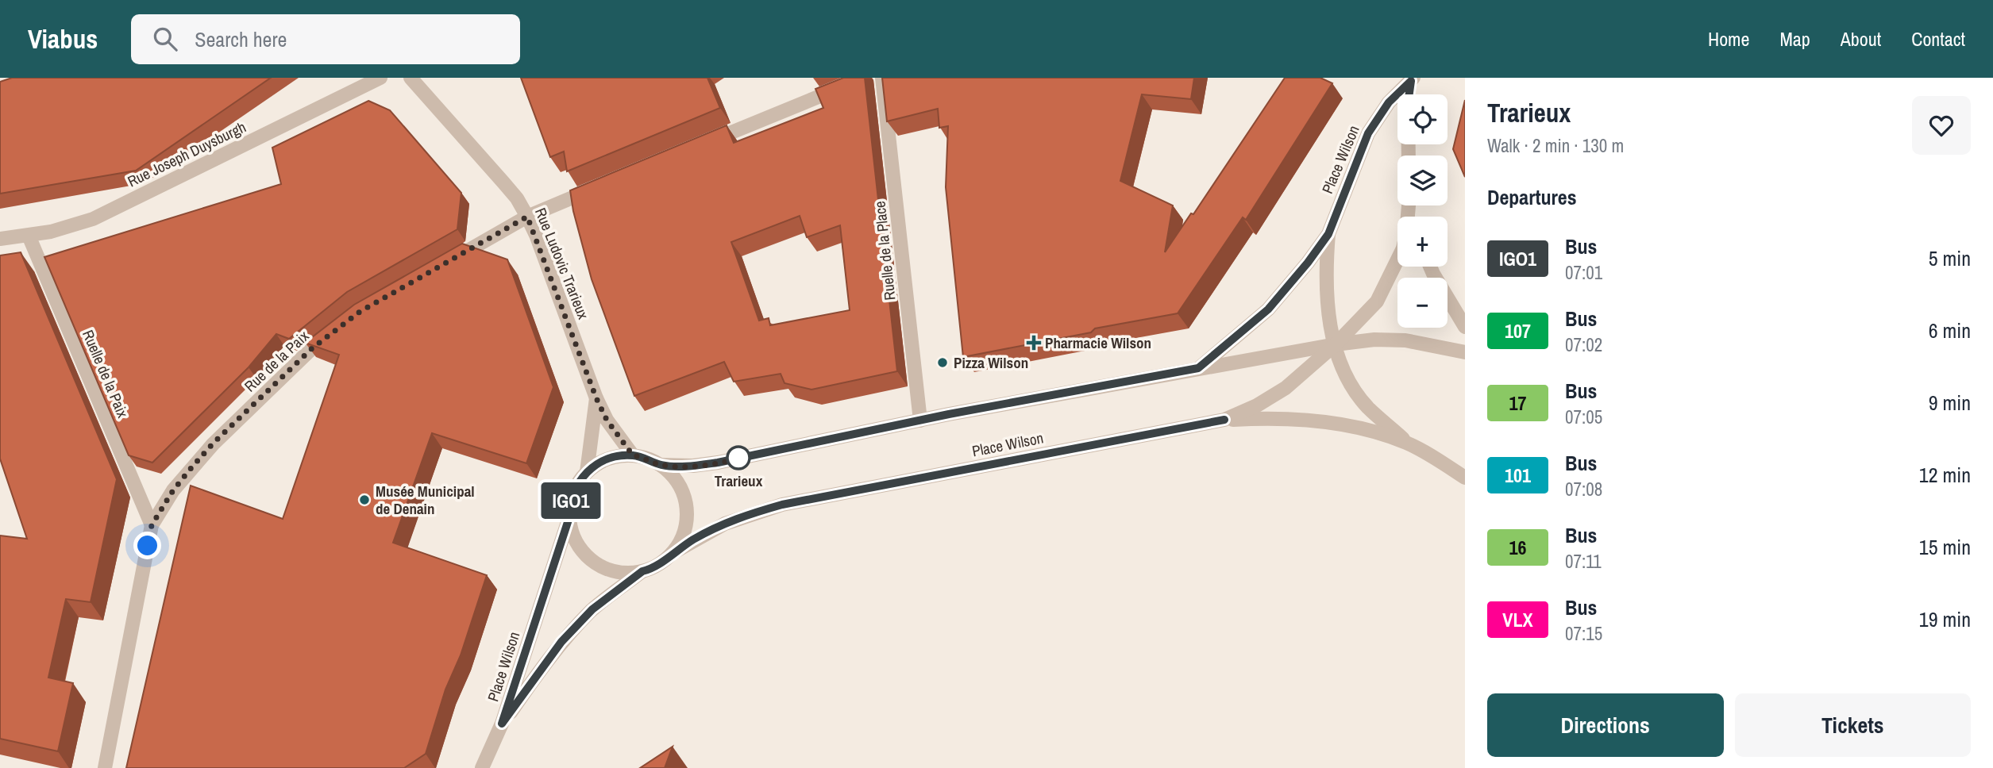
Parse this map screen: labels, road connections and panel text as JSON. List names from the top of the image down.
{
  "streets": {
    "street": [
      "Rue Joseph Duysburgh",
      "Place Wilson",
      "Ruelle de la Place",
      "Rue Ludovic Trarieux",
      "Rue de la Paix",
      "Ruelle de la Paix"
    ]
  },
  "crossings": [
    ["Rue Joseph Duysburgh", "Ruelle de la Paix"],
    ["Place Wilson", "Ruelle de la Place"],
    ["Place Wilson", "Rue Ludovic Trarieux"],
    ["Rue de la Paix", "Ruelle de la Paix"]
  ],
  "places": {
    "health": ["Pharmacie Wilson"],
    "other": ["Pizza Wilson", "Trarieux", "Musée Municipal de Denain"]
  },
  "lines": ["bus line IGO1"],
  "page": {
    "header": "Viabus",
    "search": "Search here",
    "nav": [
      "Home",
      "Map",
      "About",
      "Contact"
    ],
    "on_map": "IGO1",
    "heading": [
      ["Trarieux", "Walk · 2 min · 130 m"],
      "Departures"
    ],
    "map_buttons": ["+", "−"],
    "list": [
      {
        "mark": "IGO1",
        "name": "Bus",
        "note": "07:01",
        "value": "5 min"
      },
      {
        "mark": "107",
        "name": "Bus",
        "note": "07:02",
        "value": "6 min"
      },
      {
        "mark": "17",
        "name": "Bus",
        "note": "07:05",
        "value": "9 min"
      },
      {
        "mark": "101",
        "name": "Bus",
        "note": "07:08",
        "value": "12 min"
      },
      {
        "mark": "16",
        "name": "Bus",
        "note": "07:11",
        "value": "15 min"
      },
      {
        "mark": "VLX",
        "name": "Bus",
        "note": "07:15",
        "value": "19 min"
      }
    ],
    "buttons": ["Directions", "Tickets"]
  }
}
